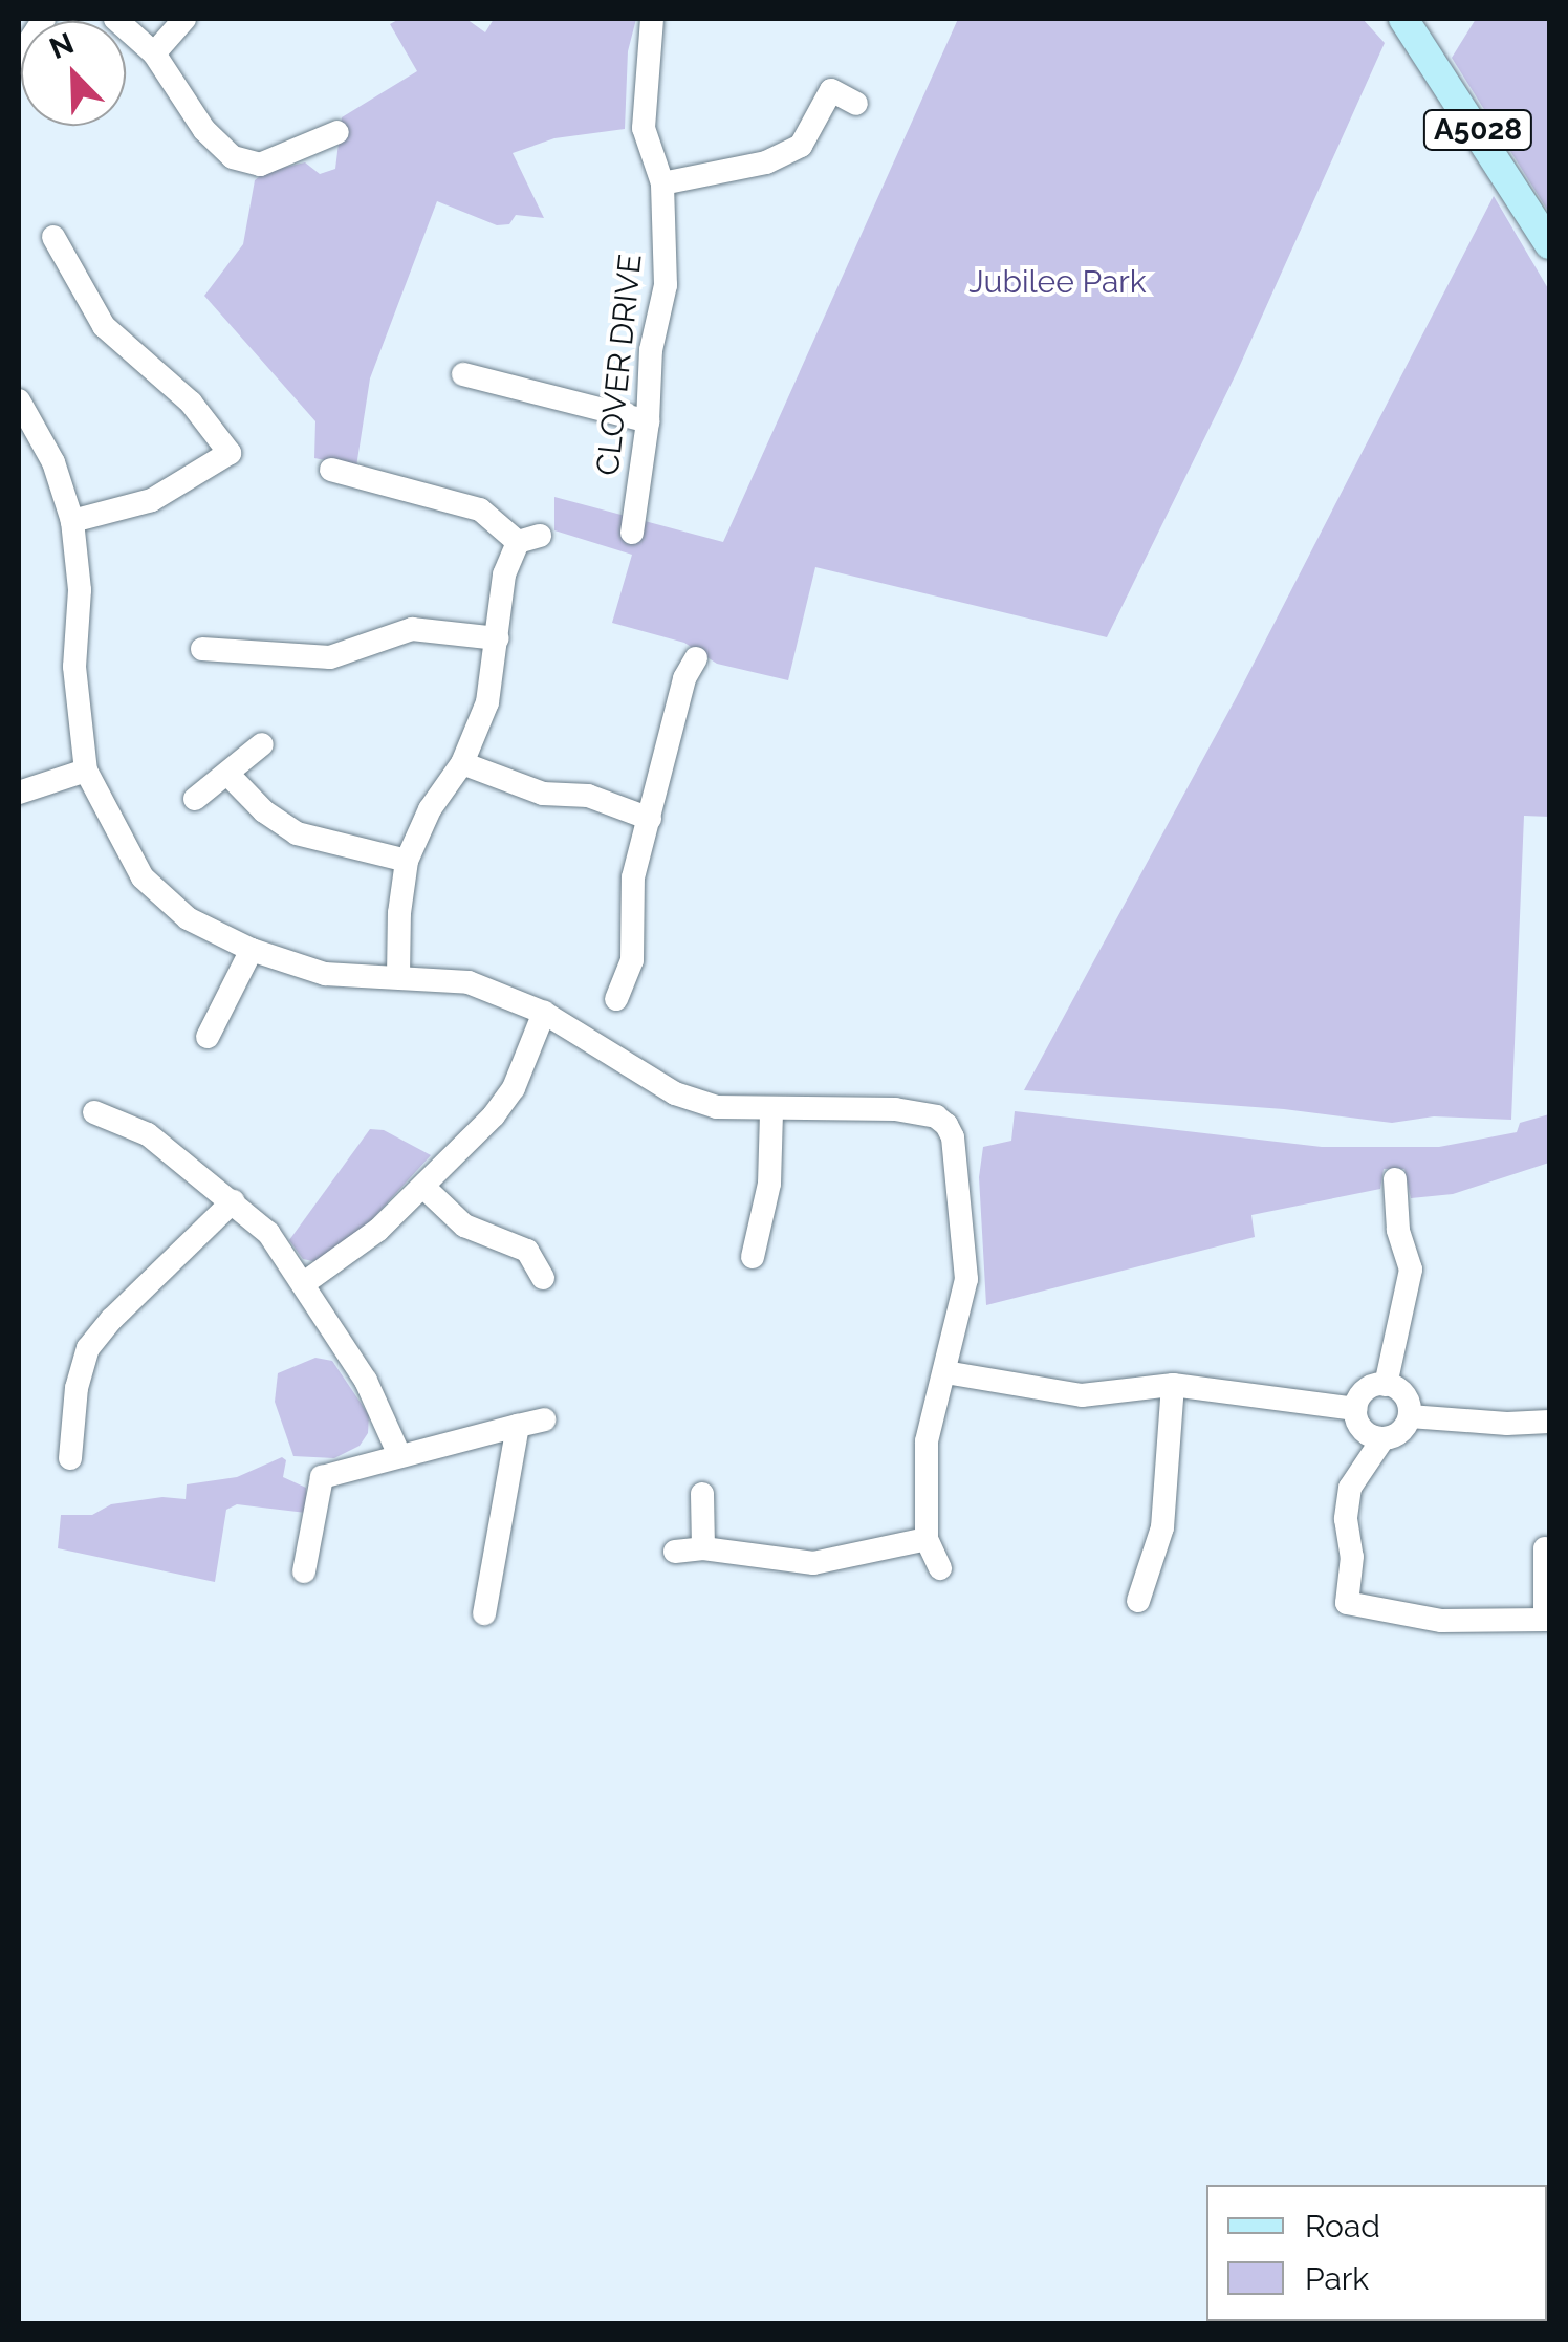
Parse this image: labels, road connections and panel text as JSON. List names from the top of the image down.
{
  "streets": {
    "main road": ["A5028"],
    "street": ["CLOVER DRIVE"]
  },
  "parks": ["Jubilee Park"],
  "legend": ["Road", "Park"],
  "north": "top left"
}
